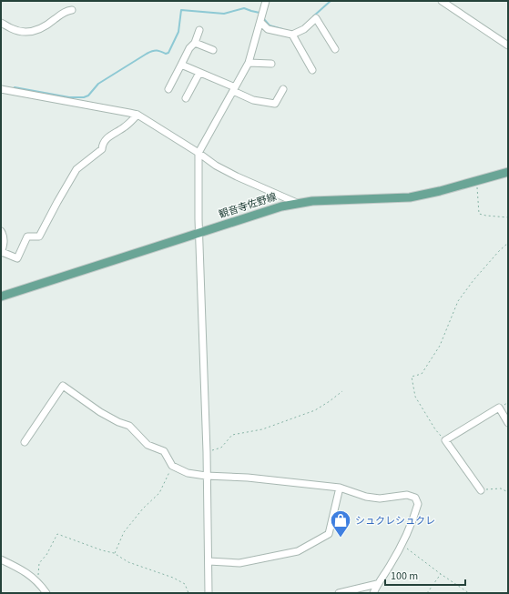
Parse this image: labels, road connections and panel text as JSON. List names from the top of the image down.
{
  "streets": {
    "main road": ["観音寺佐野線"]
  },
  "places": {
    "shop": ["シュクレシュクレ"]
  },
  "scale_bar": "100 m"
}
